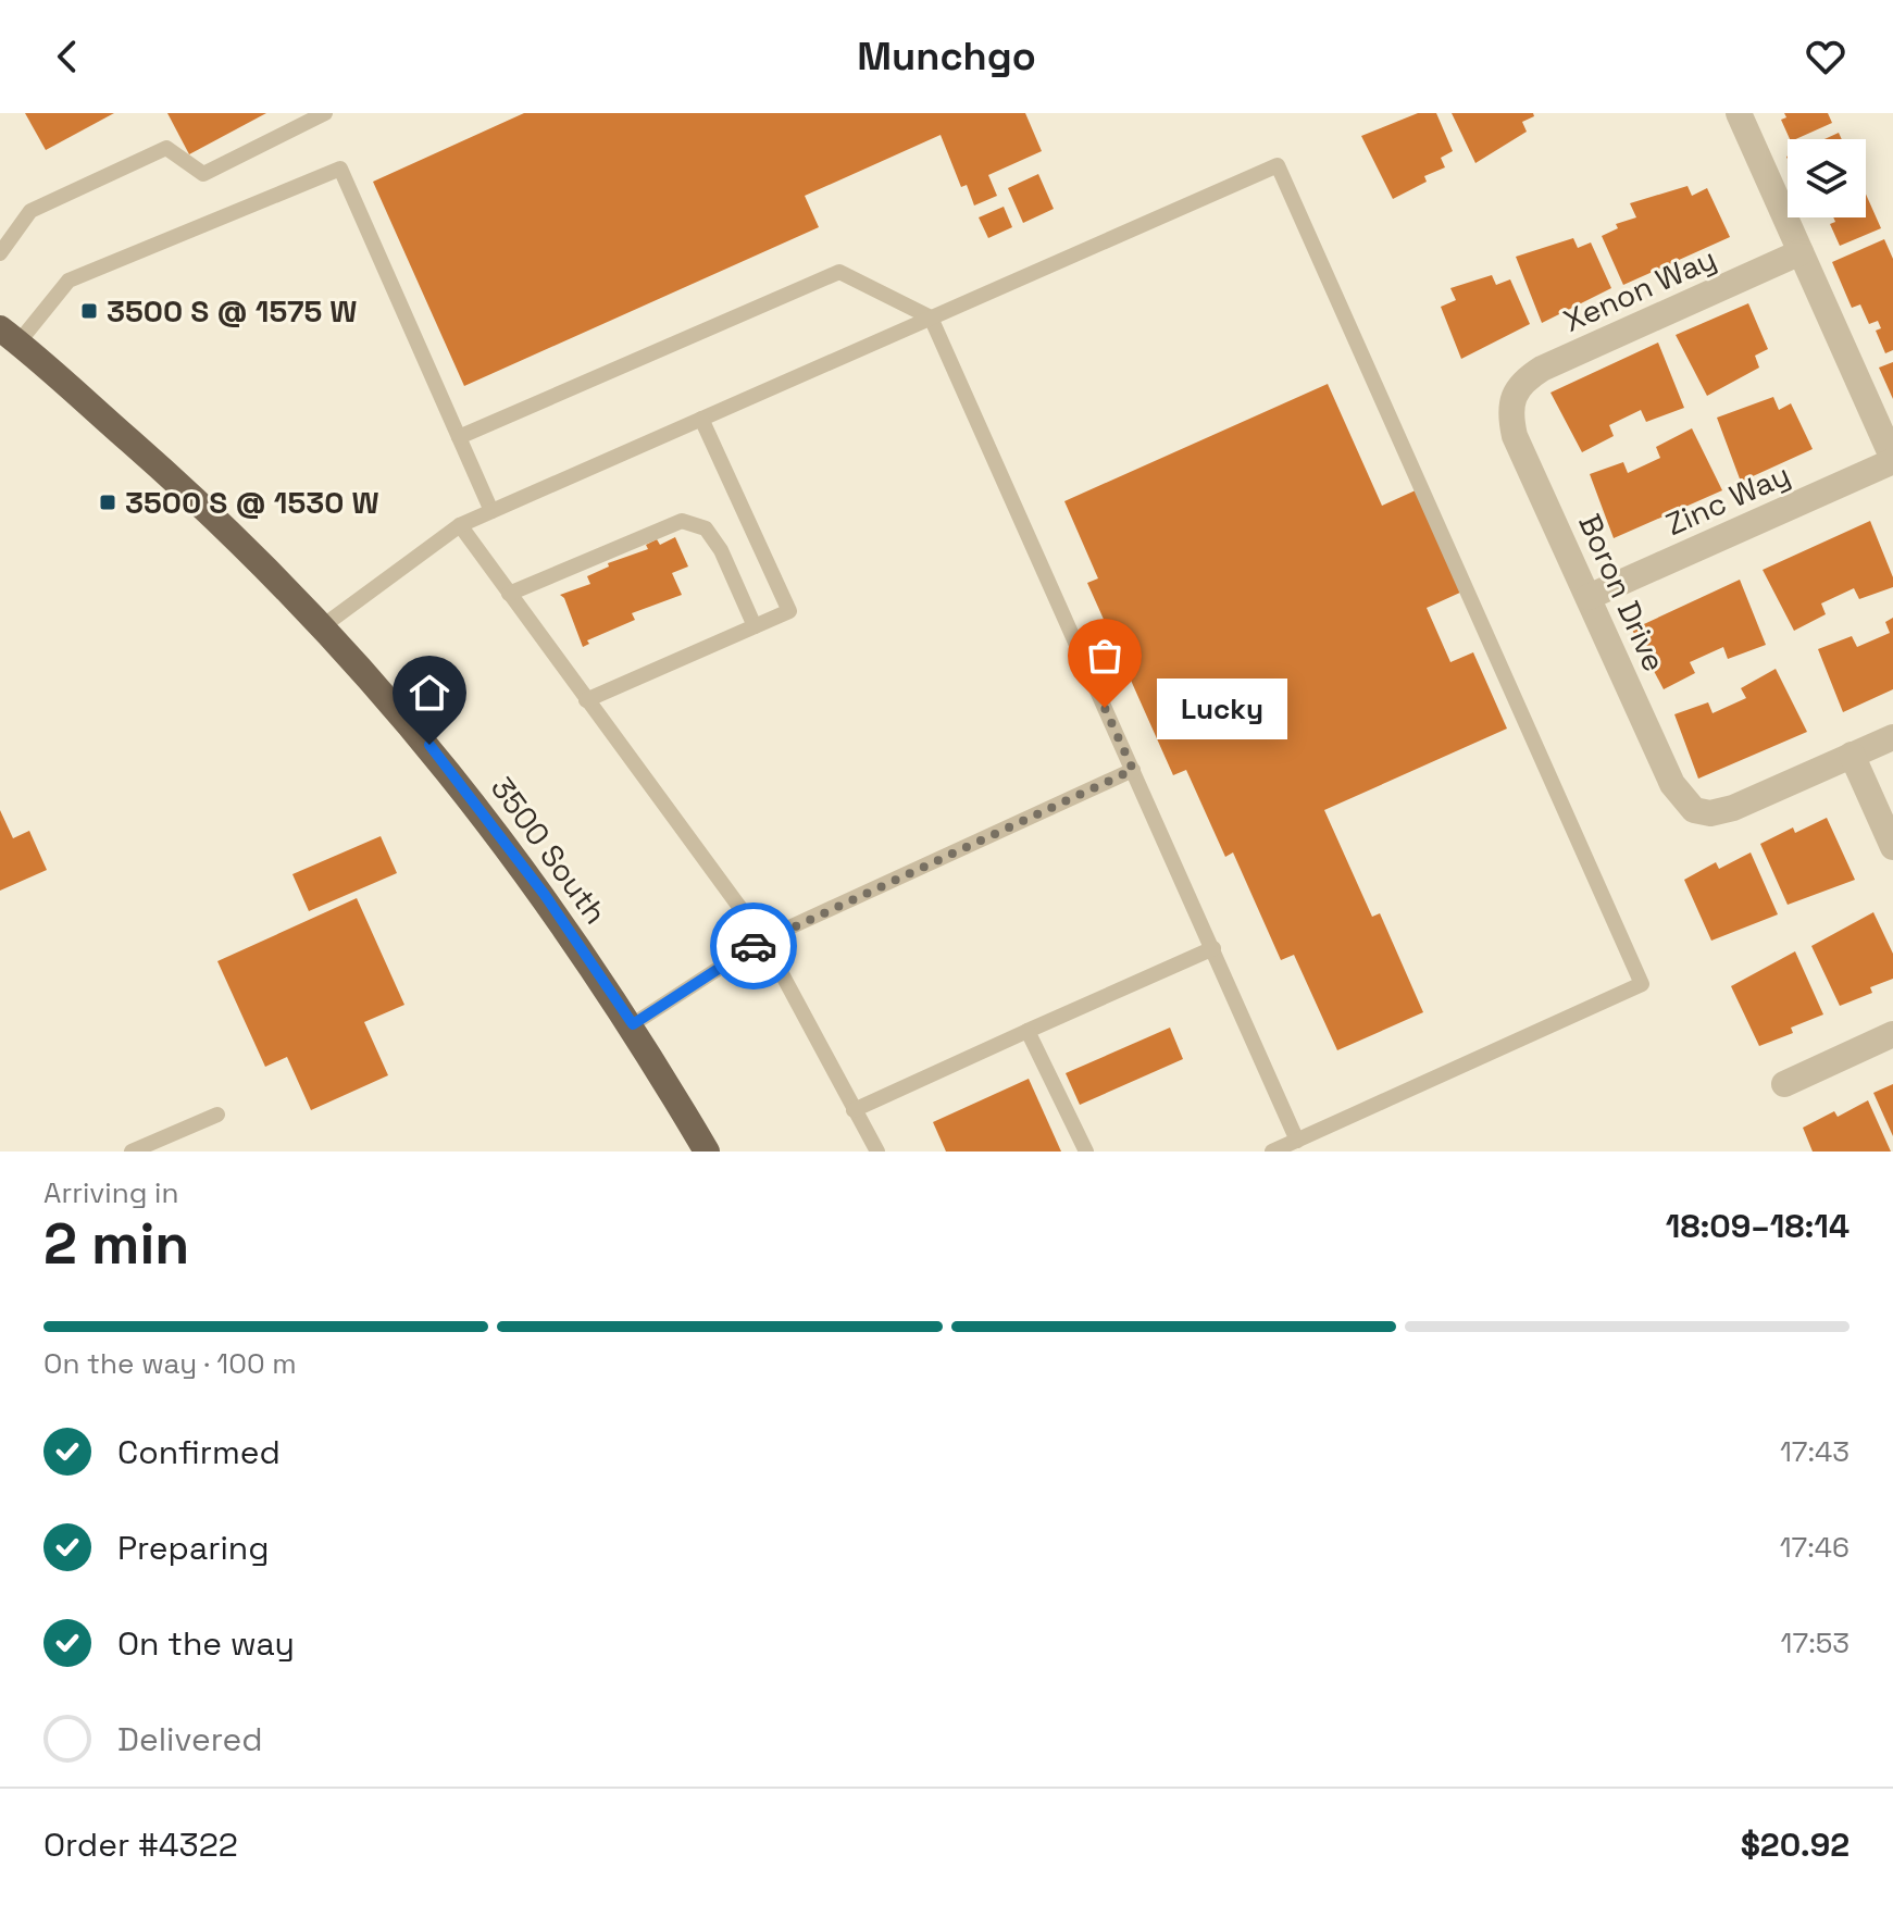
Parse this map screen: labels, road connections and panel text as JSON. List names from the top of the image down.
{
  "streets": {
    "main road": ["3500 South"],
    "street": ["Xenon Way", "Zinc Way", "Boron Drive"]
  },
  "crossings": [
    ["Xenon Way", "Boron Drive"],
    ["Zinc Way", "Boron Drive"]
  ],
  "places": {
    "transit": ["3500 S @ 1575 W", "3500 S @ 1530 W"],
    "other": ["Lucky"]
  },
  "page": {
    "header": "Munchgo",
    "bubble": "Lucky",
    "heading": ["2 min", "Arriving in", "18:09–18:14"],
    "panel": ["Order #4322", "$20.92"],
    "bar": "On the way · 100 m",
    "list": [
      ["Confirmed", "17:43"],
      ["Preparing", "17:46"],
      ["On the way", "17:53"],
      "Delivered"
    ]
  }
}
